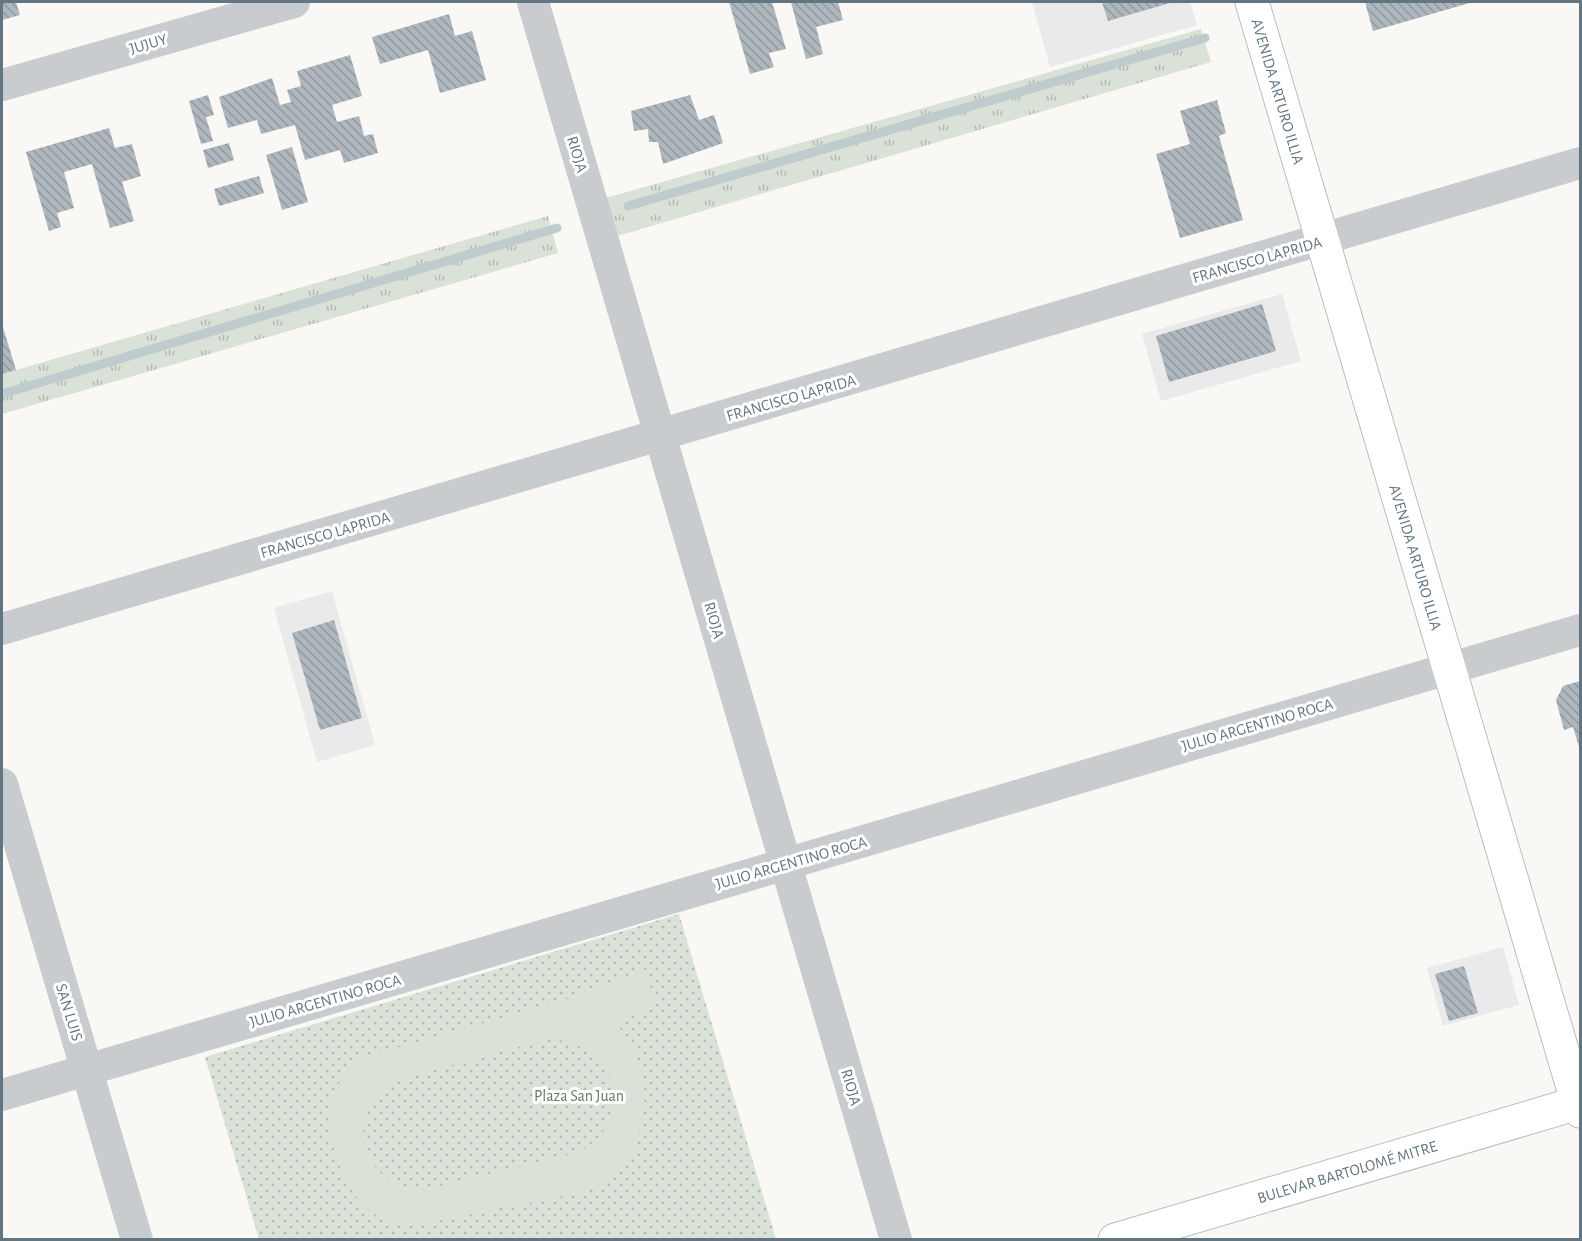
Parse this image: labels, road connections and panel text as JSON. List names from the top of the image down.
{
  "streets": {
    "main road": ["AVENIDA ARTURO ILLIA", "BULEVAR BARTOLOMÉ MITRE"],
    "street": [
      "JUJUY",
      "RIOJA",
      "FRANCISCO LAPRIDA",
      "JULIO ARGENTINO ROCA",
      "SAN LUIS"
    ]
  },
  "crossings": [
    ["AVENIDA ARTURO ILLIA", "FRANCISCO LAPRIDA"],
    ["AVENIDA ARTURO ILLIA", "JULIO ARGENTINO ROCA"],
    ["AVENIDA ARTURO ILLIA", "BULEVAR BARTOLOMÉ MITRE"],
    ["RIOJA", "FRANCISCO LAPRIDA"],
    ["RIOJA", "JULIO ARGENTINO ROCA"],
    ["JULIO ARGENTINO ROCA", "SAN LUIS"]
  ],
  "parks": ["Plaza San Juan"]
}
